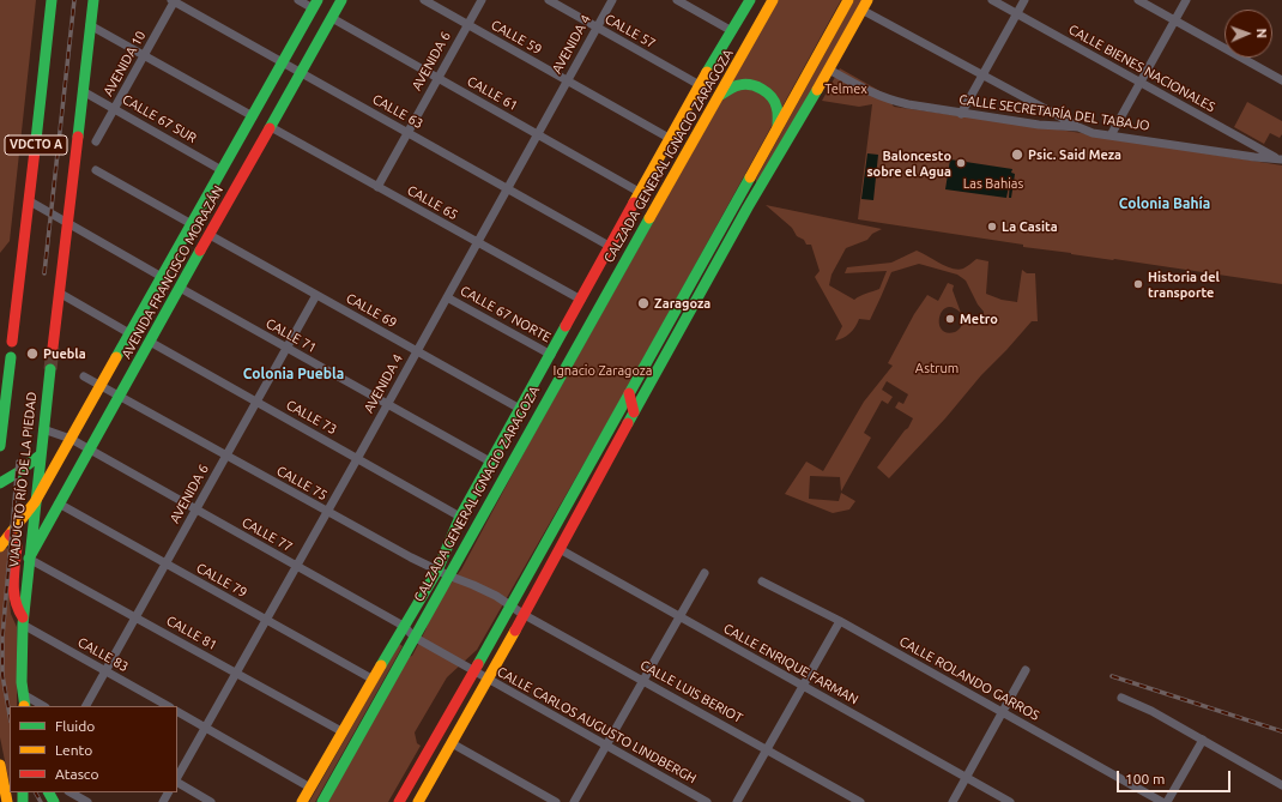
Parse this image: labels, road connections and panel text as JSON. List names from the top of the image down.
{
  "streets": {
    "main road": [
      "VDCTO A",
      "CALZADA GENERAL IGNACIO ZARAGOZA",
      "AVENIDA FRANCISCO MORAZÁN",
      "VIADUCTO RÍO DE LA PIEDAD"
    ],
    "street": [
      "CALLE 57",
      "CALLE 59",
      "AVENIDA 4",
      "AVENIDA 6",
      "AVENIDA 10",
      "CALLE BIENES NACIONALES",
      "CALLE 61",
      "CALLE 63",
      "CALLE SECRETARÍA DEL TABAJO",
      "CALLE 67 SUR",
      "CALLE 65",
      "CALLE 69",
      "CALLE 67 NORTE",
      "CALLE 71",
      "CALLE 73",
      "CALLE 75",
      "CALLE 77",
      "CALLE 79",
      "CALLE 81",
      "CALLE 83",
      "CALLE ENRIQUE FARMAN",
      "CALLE ROLANDO GARROS",
      "CALLE LUIS BERIOT",
      "CALLE CARLOS AUGUSTO LINDBERGH"
    ]
  },
  "crossings": [
    ["CALLE 57", "AVENIDA 4"],
    ["CALLE 57", "CALZADA GENERAL IGNACIO ZARAGOZA"],
    ["CALLE 59", "AVENIDA 4"],
    ["CALLE 59", "AVENIDA 6"],
    ["CALLE 59", "CALZADA GENERAL IGNACIO ZARAGOZA"],
    ["AVENIDA 4", "CALLE 61"],
    ["AVENIDA 4", "CALLE 63"],
    ["AVENIDA 4", "CALLE 65"],
    ["AVENIDA 4", "CALLE 69"],
    ["AVENIDA 4", "CALLE 67 NORTE"],
    ["AVENIDA 4", "CALLE 71"],
    ["AVENIDA 4", "CALLE 73"],
    ["AVENIDA 4", "CALLE 75"],
    ["AVENIDA 4", "CALLE 77"],
    ["AVENIDA 4", "CALLE 79"],
    ["AVENIDA 4", "CALLE 81"],
    ["AVENIDA 6", "CALLE 61"],
    ["AVENIDA 6", "CALLE 63"],
    ["AVENIDA 6", "CALLE 65"],
    ["AVENIDA 6", "CALLE 69"],
    ["AVENIDA 6", "CALLE 71"],
    ["AVENIDA 6", "CALLE 73"],
    ["AVENIDA 6", "CALLE 75"],
    ["AVENIDA 6", "CALLE 77"],
    ["AVENIDA 6", "CALLE 79"],
    ["AVENIDA 6", "CALLE 81"],
    ["AVENIDA 6", "CALLE 83"],
    ["AVENIDA 10", "CALLE 63"],
    ["AVENIDA 10", "CALLE 67 SUR"],
    ["CALLE BIENES NACIONALES", "CALLE SECRETARÍA DEL TABAJO"],
    ["CALLE 61", "CALZADA GENERAL IGNACIO ZARAGOZA"],
    ["CALLE 61", "AVENIDA FRANCISCO MORAZÁN"],
    ["CALLE 63", "CALZADA GENERAL IGNACIO ZARAGOZA"],
    ["CALLE 63", "AVENIDA FRANCISCO MORAZÁN"],
    ["CALLE 67 SUR", "VDCTO A"],
    ["CALLE 67 SUR", "AVENIDA FRANCISCO MORAZÁN"],
    ["CALZADA GENERAL IGNACIO ZARAGOZA", "CALLE 65"],
    ["CALZADA GENERAL IGNACIO ZARAGOZA", "CALLE 69"],
    ["CALZADA GENERAL IGNACIO ZARAGOZA", "CALLE 67 NORTE"],
    ["CALZADA GENERAL IGNACIO ZARAGOZA", "CALLE 71"],
    ["CALZADA GENERAL IGNACIO ZARAGOZA", "CALLE 73"],
    ["CALZADA GENERAL IGNACIO ZARAGOZA", "CALLE 75"],
    ["CALZADA GENERAL IGNACIO ZARAGOZA", "CALLE 77"],
    ["CALZADA GENERAL IGNACIO ZARAGOZA", "CALLE 79"],
    ["CALZADA GENERAL IGNACIO ZARAGOZA", "CALLE 81"],
    ["CALLE 65", "AVENIDA FRANCISCO MORAZÁN"],
    ["AVENIDA FRANCISCO MORAZÁN", "CALLE 69"],
    ["AVENIDA FRANCISCO MORAZÁN", "CALLE 71"],
    ["AVENIDA FRANCISCO MORAZÁN", "CALLE 73"],
    ["AVENIDA FRANCISCO MORAZÁN", "VIADUCTO RÍO DE LA PIEDAD"],
    ["AVENIDA FRANCISCO MORAZÁN", "CALLE 75"],
    ["AVENIDA FRANCISCO MORAZÁN", "CALLE 77"],
    ["AVENIDA FRANCISCO MORAZÁN", "CALLE 79"],
    ["AVENIDA FRANCISCO MORAZÁN", "CALLE 81"],
    ["VIADUCTO RÍO DE LA PIEDAD", "CALLE 77"],
    ["VIADUCTO RÍO DE LA PIEDAD", "CALLE 81"],
    ["VIADUCTO RÍO DE LA PIEDAD", "CALLE 83"],
    ["CALLE 75", "CALLE LUIS BERIOT"],
    ["CALLE 77", "CALLE CARLOS AUGUSTO LINDBERGH"]
  ],
  "districts": ["Colonia Bahía", "Colonia Puebla"],
  "parks": [
    "Telmex",
    "Las Bahias",
    "Astrum",
    "Ignacio Zaragoza"
  ],
  "places": [
    "Psic. Said Meza",
    "Baloncesto sobre el Agua",
    "La Casita",
    "Historia del transporte",
    "Zaragoza",
    "Metro",
    "Puebla"
  ],
  "legend": ["Fluido", "Lento", "Atasco"],
  "scale_bar": "100 m",
  "north": "right"
}
